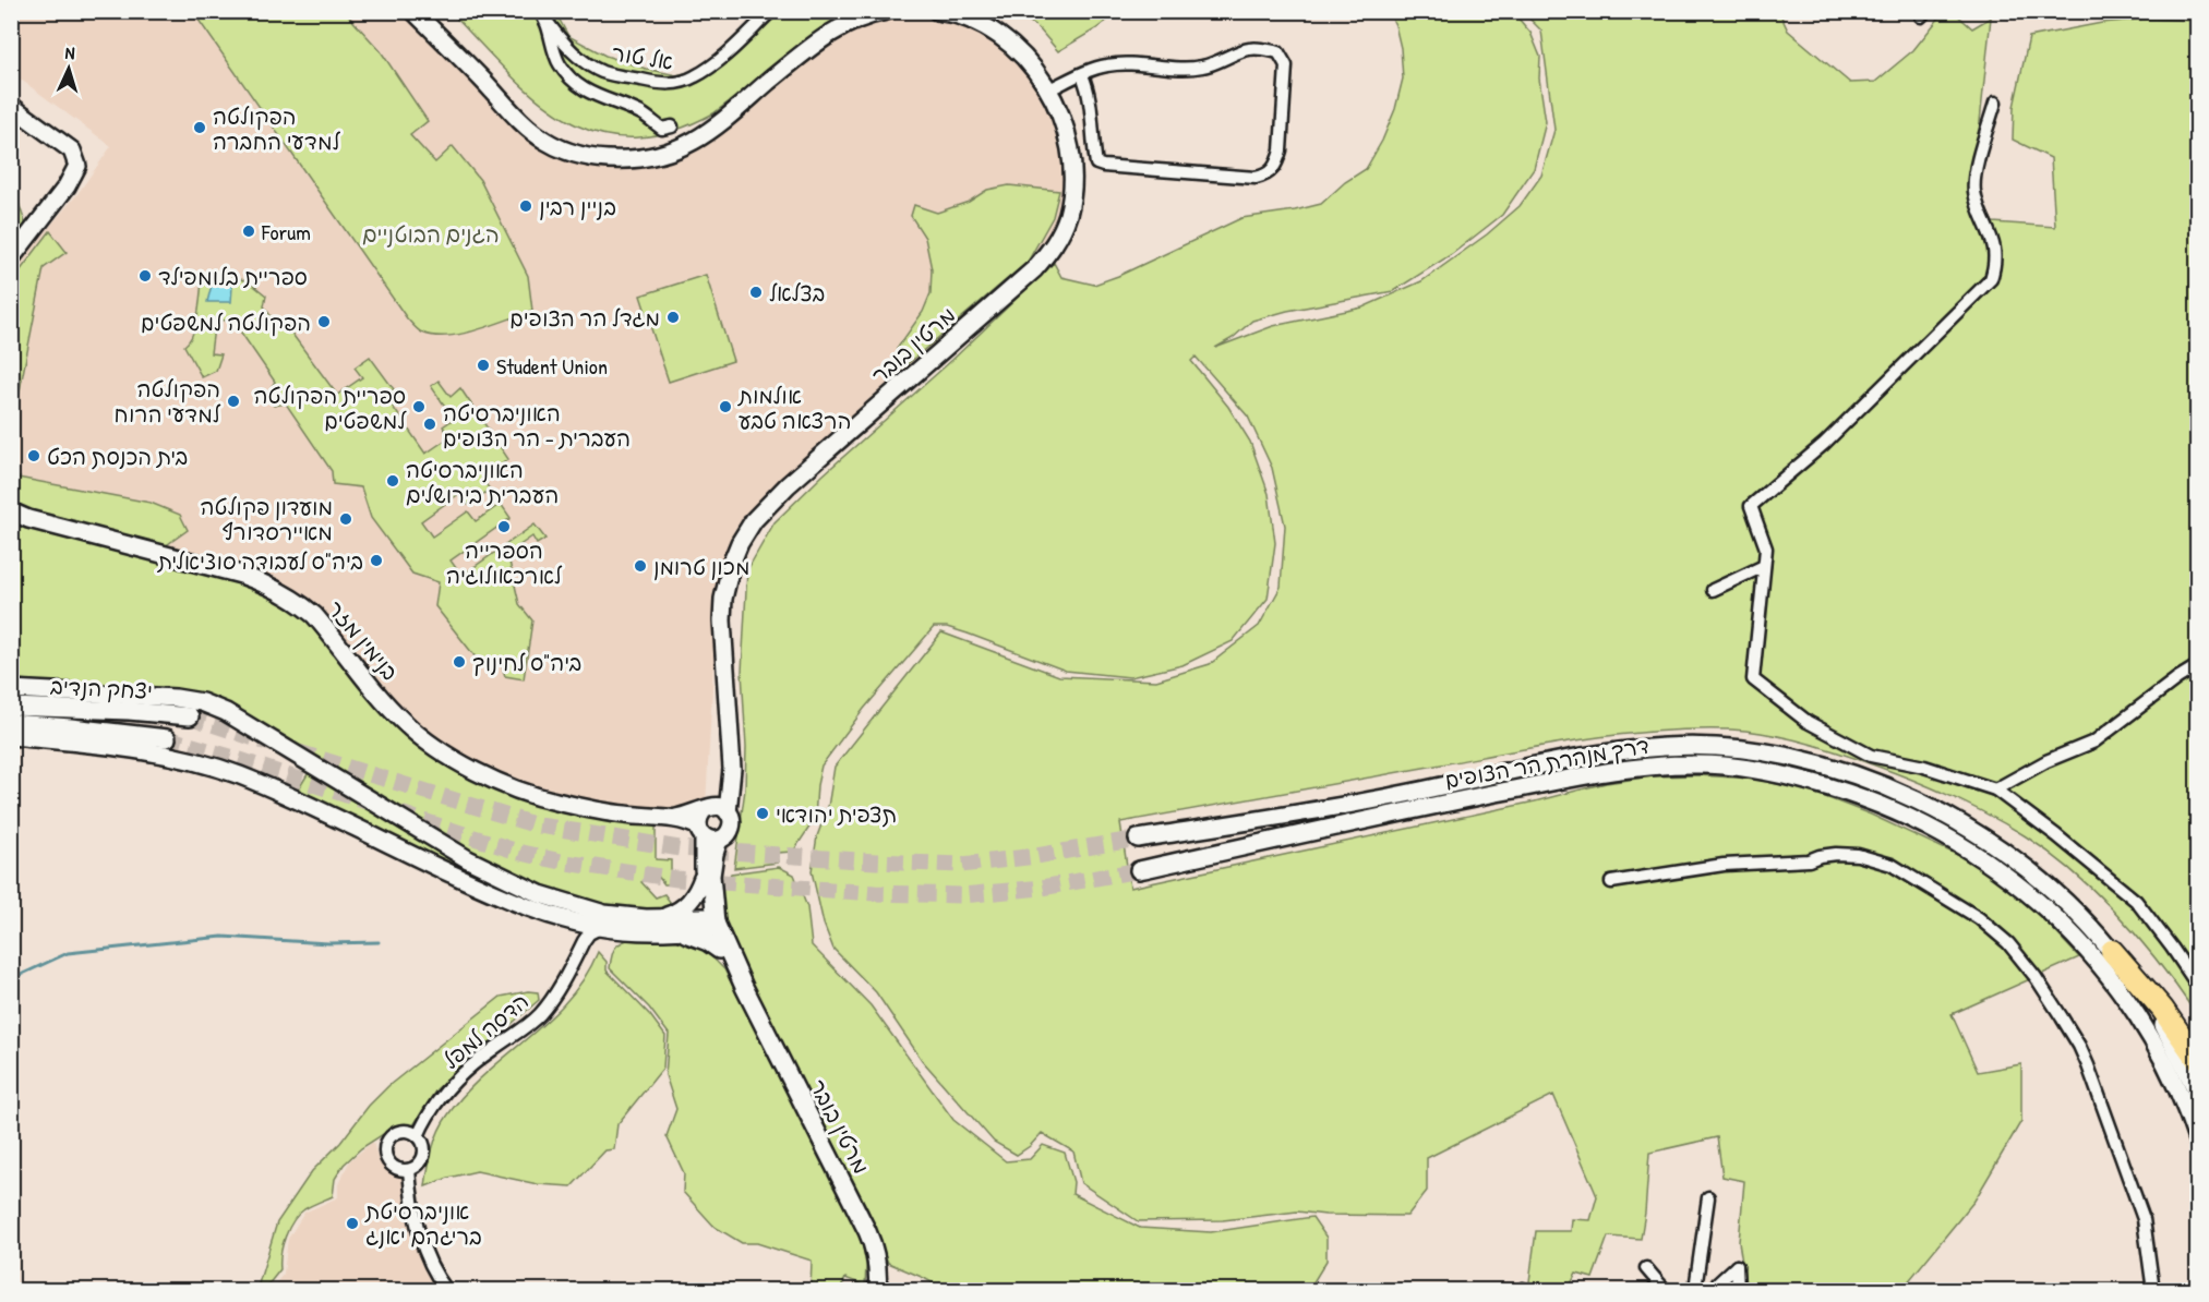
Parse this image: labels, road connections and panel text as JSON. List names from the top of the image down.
{
  "streets": {
    "main road": [
      "מרטין בובר",
      "בנימין מזר",
      "יצחק הנדיב",
      "דרך מנהרת הר הצופים"
    ],
    "street": ["אל טור", "הדסה למפל"]
  },
  "crossings": [
    ["מרטין בובר", "בנימין מזר"]
  ],
  "parks": ["הגנים הבוטניים"],
  "places": [
    "הפקולטה למדעי החברה",
    "בניין רבין",
    "Forum",
    "ספריית בלומפילד",
    "בצלאל",
    "מגדל הר הצופים",
    "הפקולטה למשפטים",
    "Student Union",
    "הפקולטה למדעי הרוח",
    "ספריית הפקולטה למשפטים",
    "אולמות הרצאה טבע",
    "האוניברסיטה העברית - הר הצופים",
    "בית הכנסת הכט",
    "האוניברסיטה העברית בירושלים",
    "מועדון פקולטה מאיירסדורף",
    "הספרייה לארכאולוגיה",
    "ביה\"ס לעבודה סוציאלית",
    "מכון טרומן",
    "ביה\"ס לחינוך",
    "תצפית יהודאי",
    "אוניברסיטת בריגהם יאנג"
  ],
  "north": "top"
}
